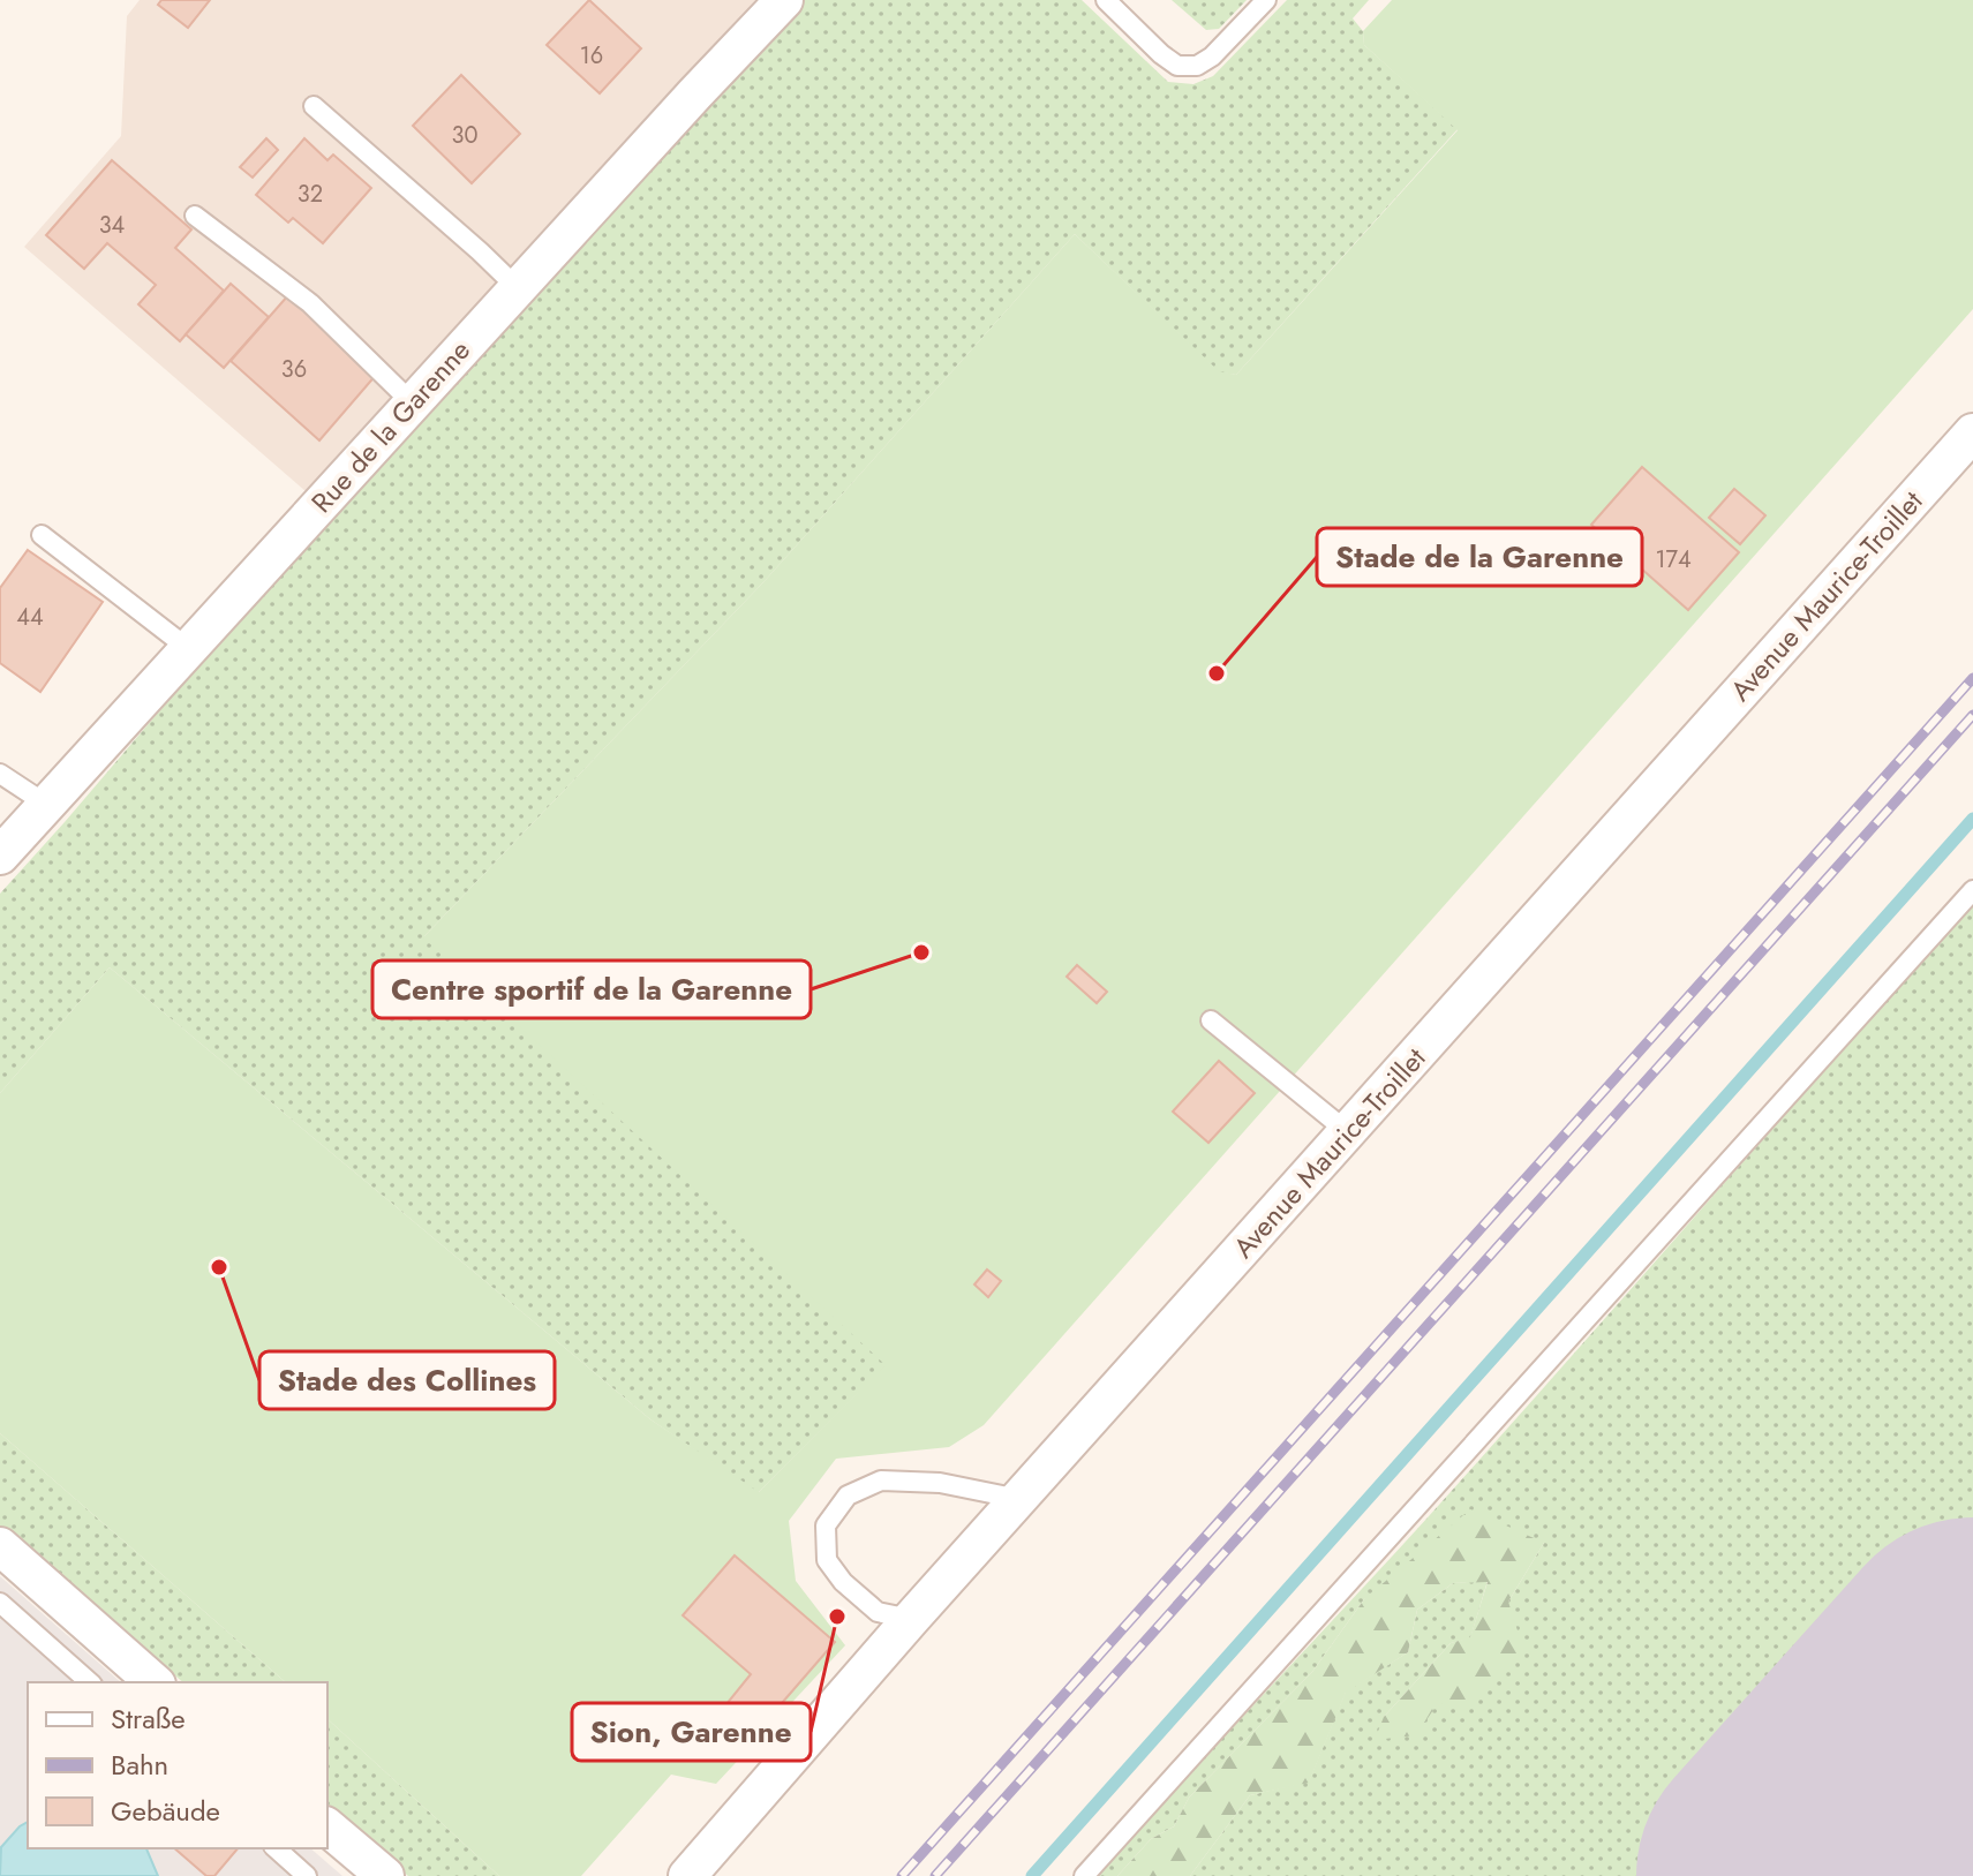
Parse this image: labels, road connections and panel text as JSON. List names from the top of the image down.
{
  "streets": {
    "street": ["Rue de la Garenne", "Avenue Maurice-Troillet"]
  },
  "places": [
    "Stade de la Garenne",
    "Centre sportif de la Garenne",
    "Stade des Collines",
    "Sion, Garenne"
  ],
  "house_numbers": [
    "16",
    "30",
    "32",
    "34",
    "36",
    "174",
    "44"
  ],
  "legend": ["Straße", "Bahn", "Gebäude"]
}
